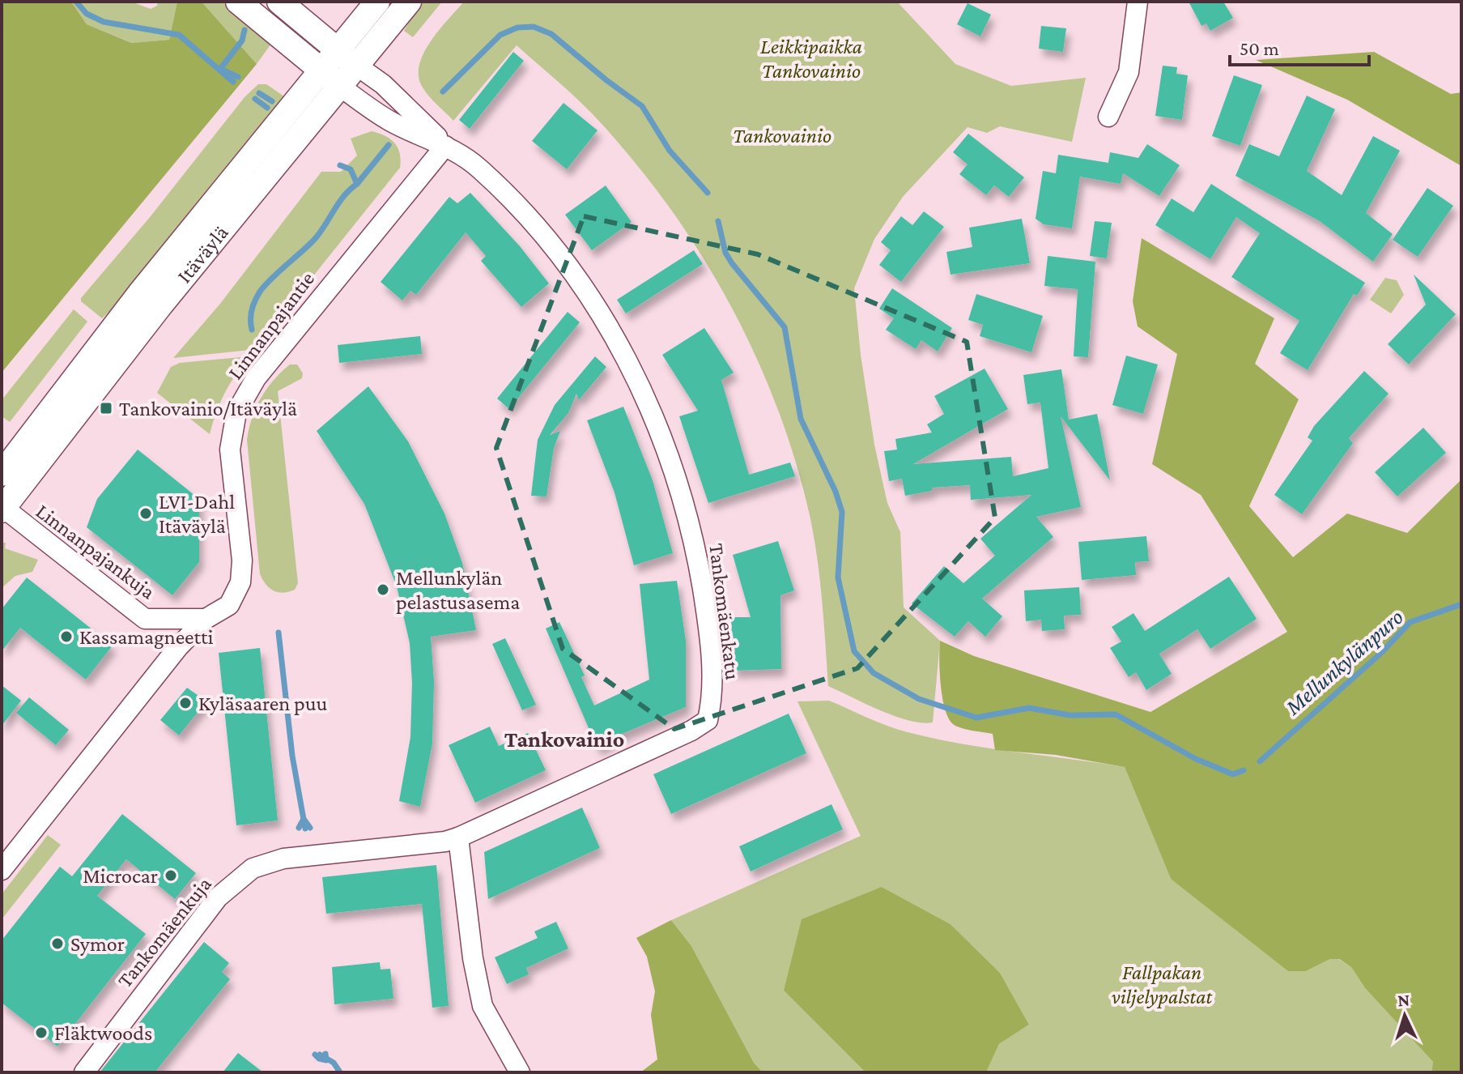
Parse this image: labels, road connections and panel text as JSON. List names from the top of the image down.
{
  "streets": {
    "main road": ["Itäväylä"],
    "street": [
      "Linnanpajantie",
      "Linnanpajankuja",
      "Tankomäenkatu",
      "Tankomäenkuja"
    ]
  },
  "crossings": [
    ["Itäväylä", "Linnanpajankuja"],
    ["Itäväylä", "Tankomäenkatu"],
    ["Linnanpajantie", "Linnanpajankuja"],
    ["Linnanpajantie", "Tankomäenkatu"],
    ["Tankomäenkatu", "Tankomäenkuja"]
  ],
  "districts": ["Tankovainio"],
  "water": ["Mellunkylänpuro"],
  "parks": ["Leikkipaikka Tankovainio", "Tankovainio", "Fallpakan viljelypalstat"],
  "places": {
    "transit": ["Tankovainio/Itäväylä"],
    "other": [
      "LVI-Dahl Itäväylä",
      "Mellunkylän pelastusasema",
      "Kassamagneetti",
      "Kyläsaaren puu",
      "Microcar",
      "Symor",
      "Fläktwoods"
    ]
  },
  "scale_bar": "50 m",
  "north": "top"
}
